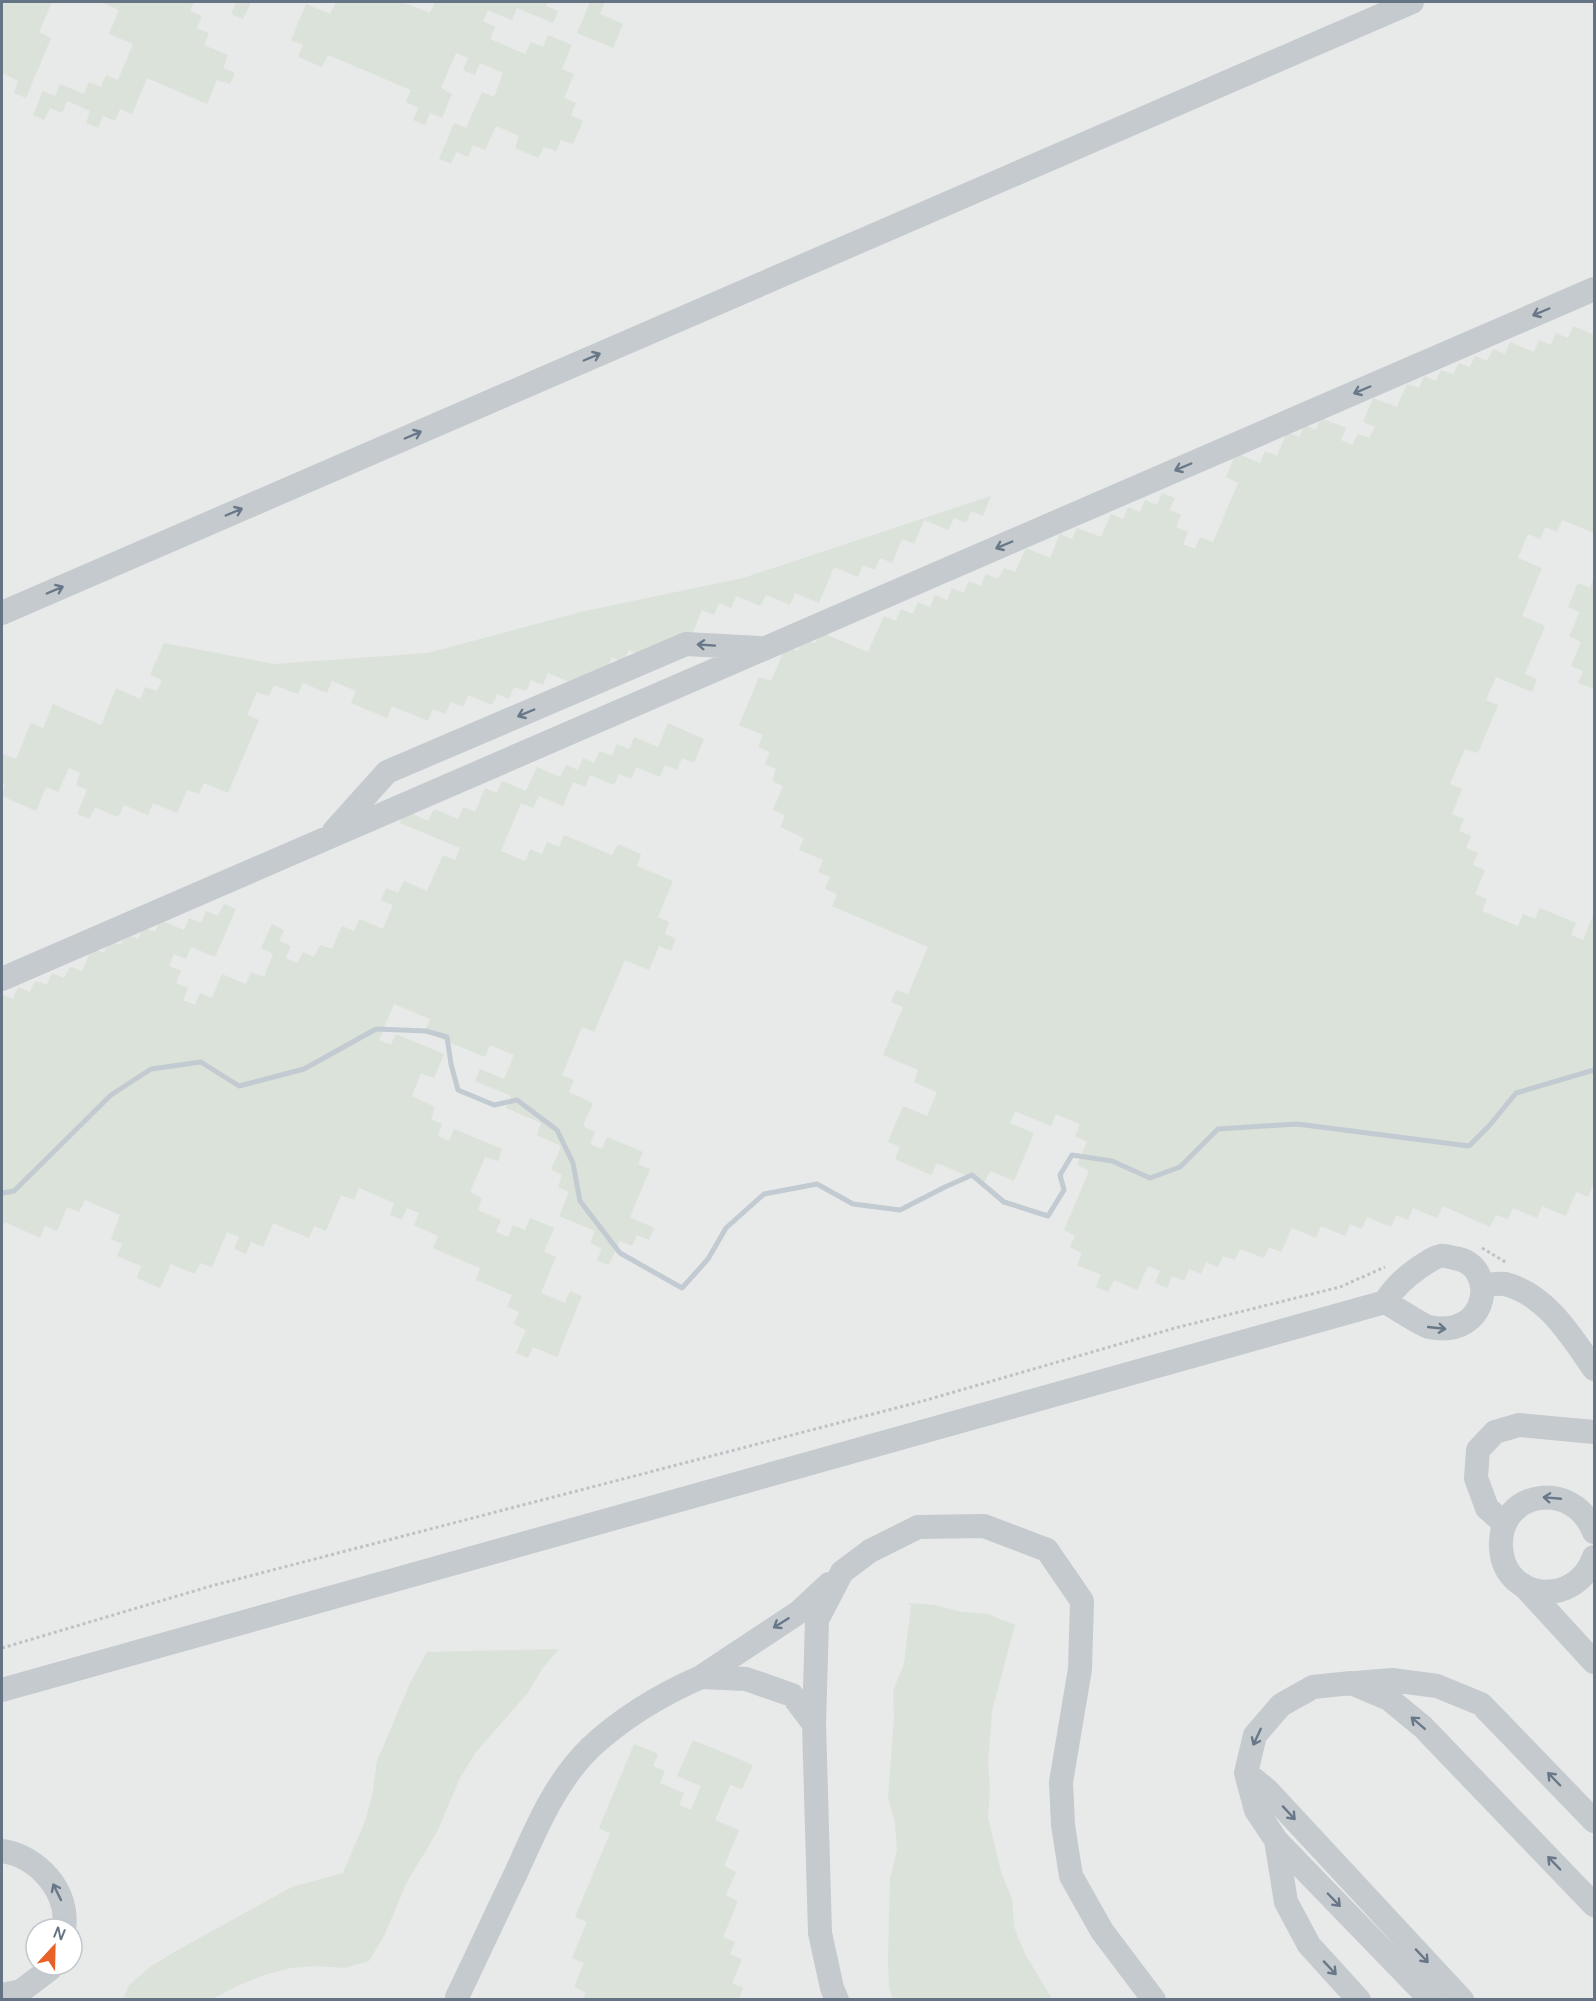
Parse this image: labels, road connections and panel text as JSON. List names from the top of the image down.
{
  "north": "top"
}
